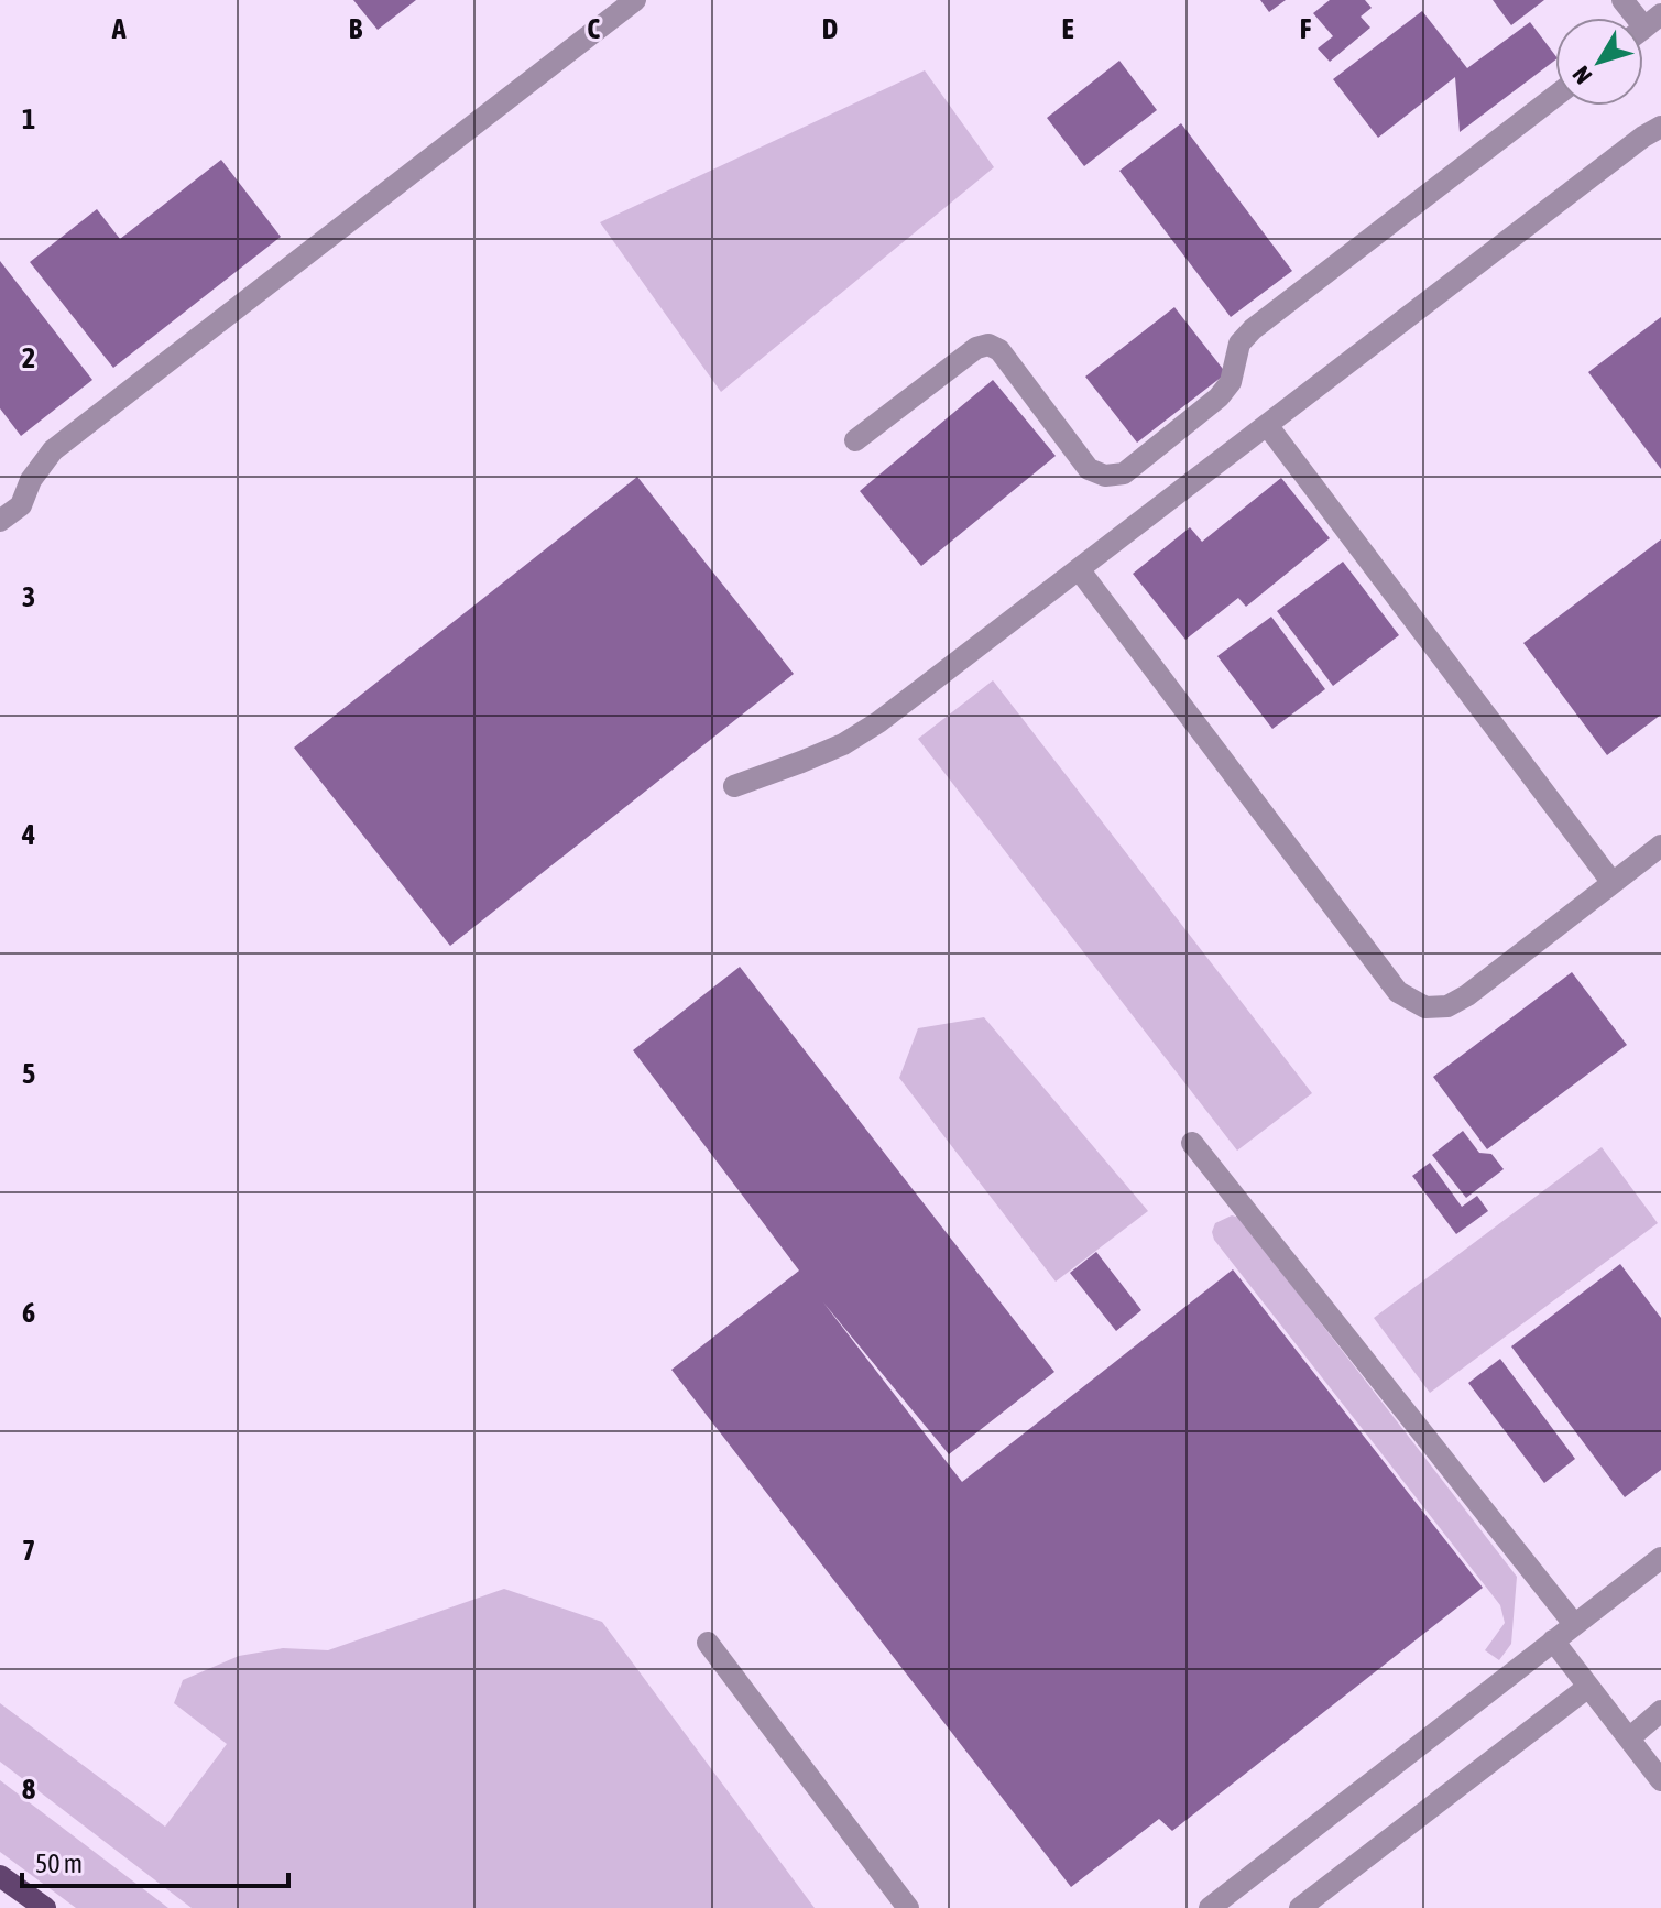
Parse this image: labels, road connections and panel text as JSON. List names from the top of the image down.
{
  "scale_bar": "50 m",
  "north": "bottom left",
  "grid": {
    "columns": [
      "A",
      "B",
      "C",
      "D",
      "E",
      "F"
    ],
    "rows": [
      "1",
      "2",
      "3",
      "4",
      "5",
      "6",
      "7",
      "8"
    ]
  }
}
